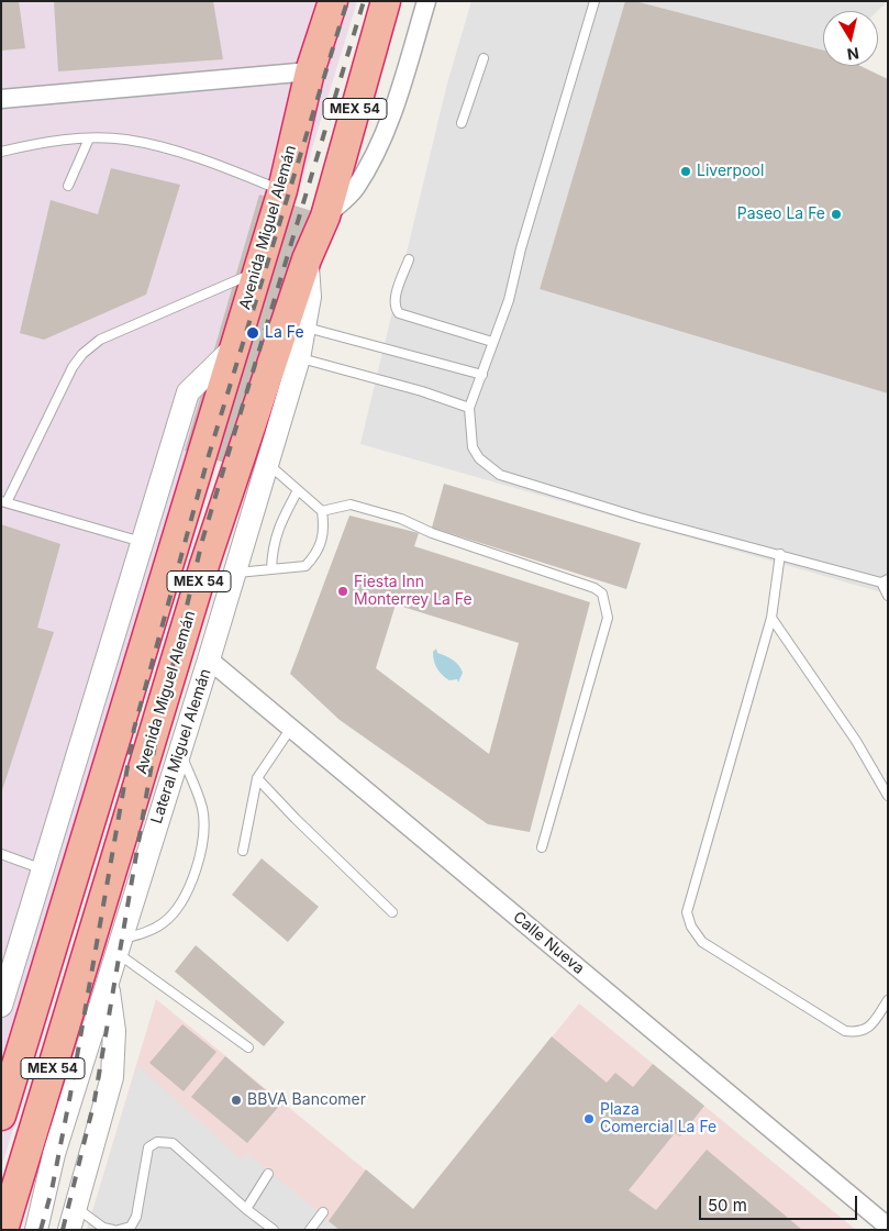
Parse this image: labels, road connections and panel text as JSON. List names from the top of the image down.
{
  "streets": {
    "highway": ["MEX 54", "Avenida Miguel Alemán"],
    "street": ["Lateral Miguel Alemán", "Calle Nueva"]
  },
  "crossings": [
    ["Avenida Miguel Alemán", "Lateral Miguel Alemán"],
    ["Lateral Miguel Alemán", "Calle Nueva"]
  ],
  "places": [
    "Liverpool",
    "Paseo La Fe",
    "La Fe",
    "Fiesta Inn Monterrey La Fe",
    "BBVA Bancomer",
    "Plaza Comercial La Fe"
  ],
  "scale_bar": "50 m",
  "north": "bottom"
}
